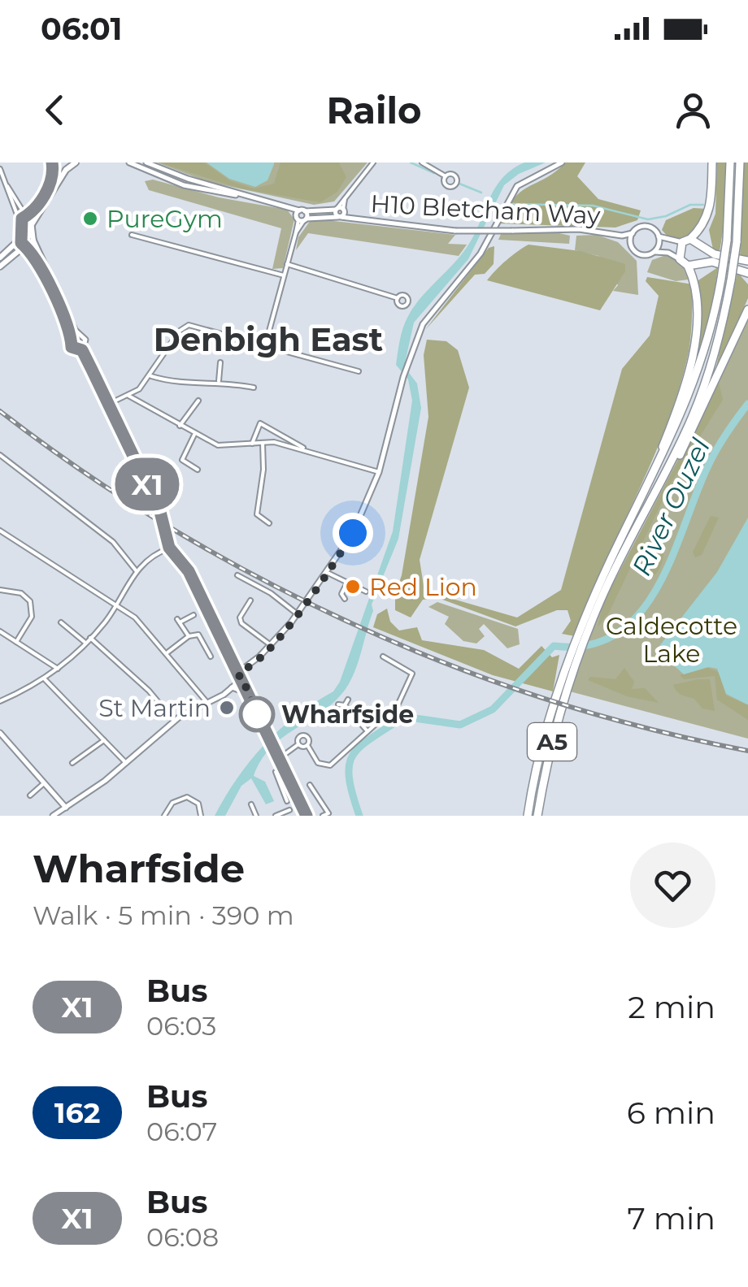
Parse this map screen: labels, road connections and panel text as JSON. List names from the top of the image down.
{
  "streets": {
    "highway": ["A5"],
    "street": ["H10 Bletcham Way"]
  },
  "districts": ["Denbigh East"],
  "water": ["River Ouzel"],
  "parks": ["Caldecotte Lake"],
  "places": [
    "PureGym",
    "Red Lion",
    "St Martin",
    "Wharfside"
  ],
  "lines": ["bus line X1"],
  "page": {
    "status": "06:01",
    "header": "Railo",
    "on_map": "X1",
    "heading": ["Wharfside", "Walk · 5 min · 390 m"],
    "list": [
      {
        "mark": "X1",
        "name": "Bus",
        "note": "06:03",
        "value": "2 min"
      },
      {
        "mark": "162",
        "name": "Bus",
        "note": "06:07",
        "value": "6 min"
      },
      {
        "mark": "X1",
        "name": "Bus",
        "note": "06:08",
        "value": "7 min"
      }
    ]
  }
}
